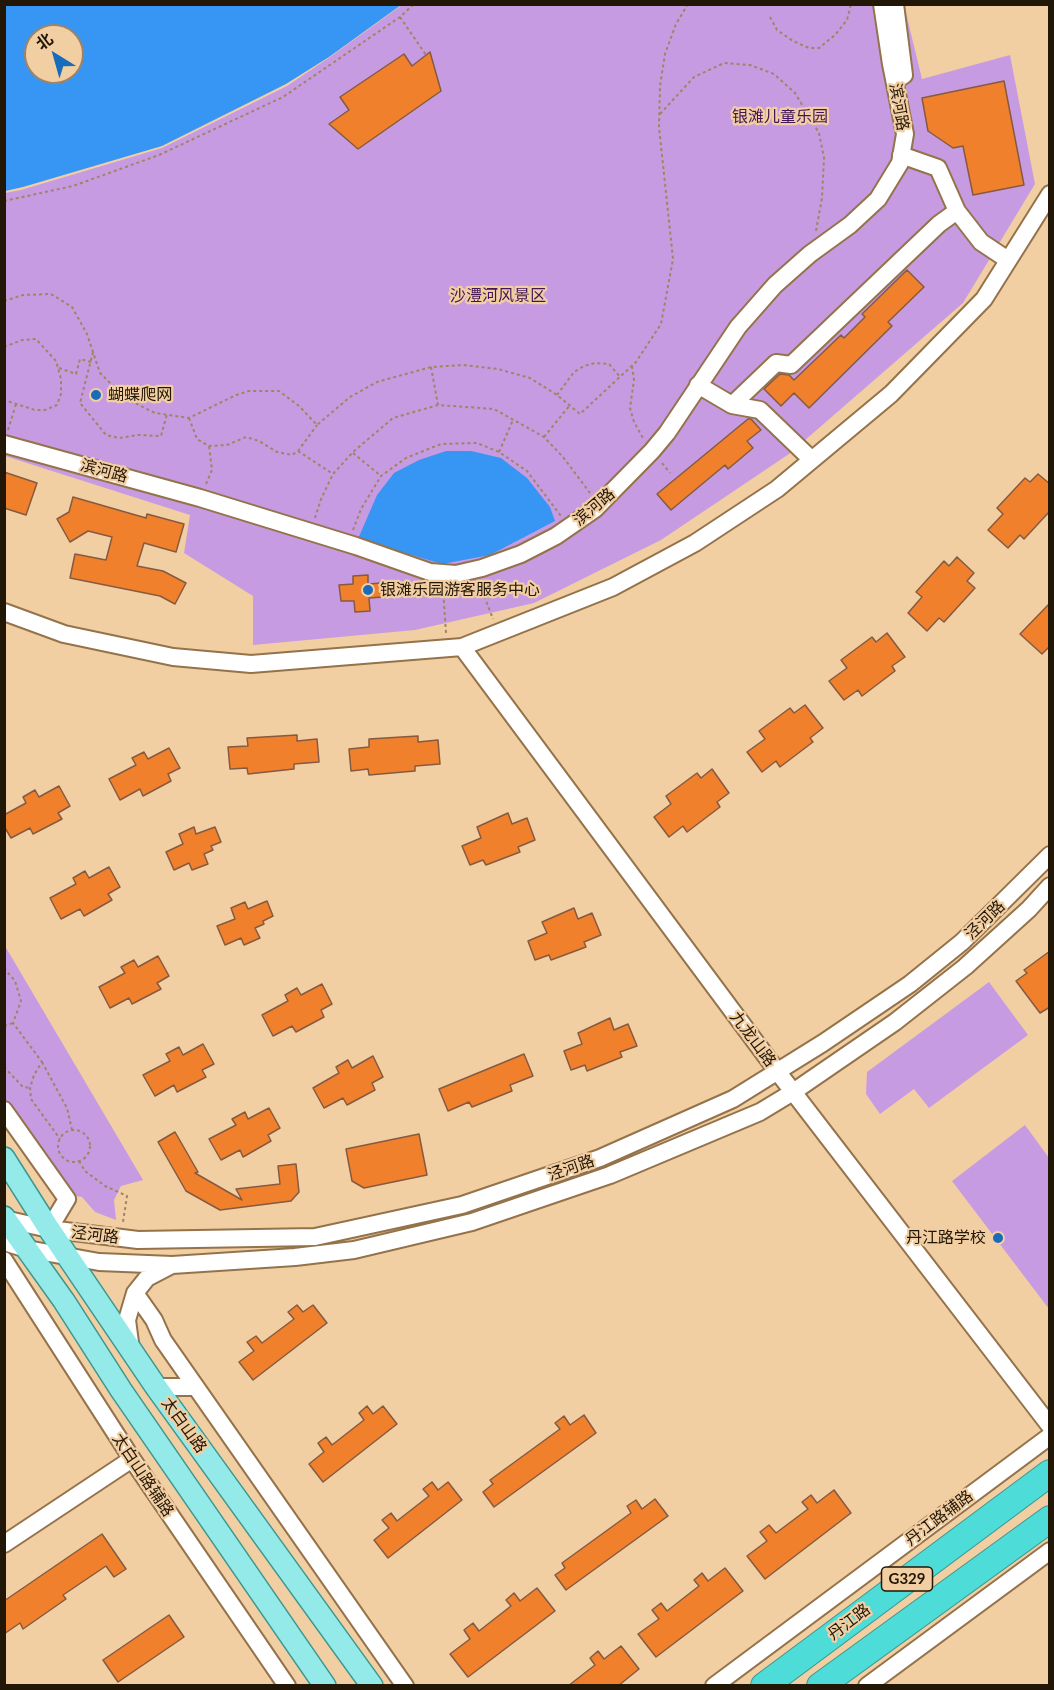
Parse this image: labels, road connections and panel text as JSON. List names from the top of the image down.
{
  "streets": {
    "highway": ["G329", "丹江路"],
    "main road": ["太白山路"],
    "street": [
      "滨河路",
      "泾河路",
      "九龙山路",
      "太白山路辅路",
      "丹江路辅路"
    ]
  },
  "crossings": [
    ["泾河路", "九龙山路"],
    ["泾河路", "太白山路"]
  ],
  "parks": ["银滩儿童乐园", "沙澧河风景区"],
  "places": ["蝴蝶爬网", "银滩乐园游客服务中心", "丹江路学校"],
  "north": "top left"
}
